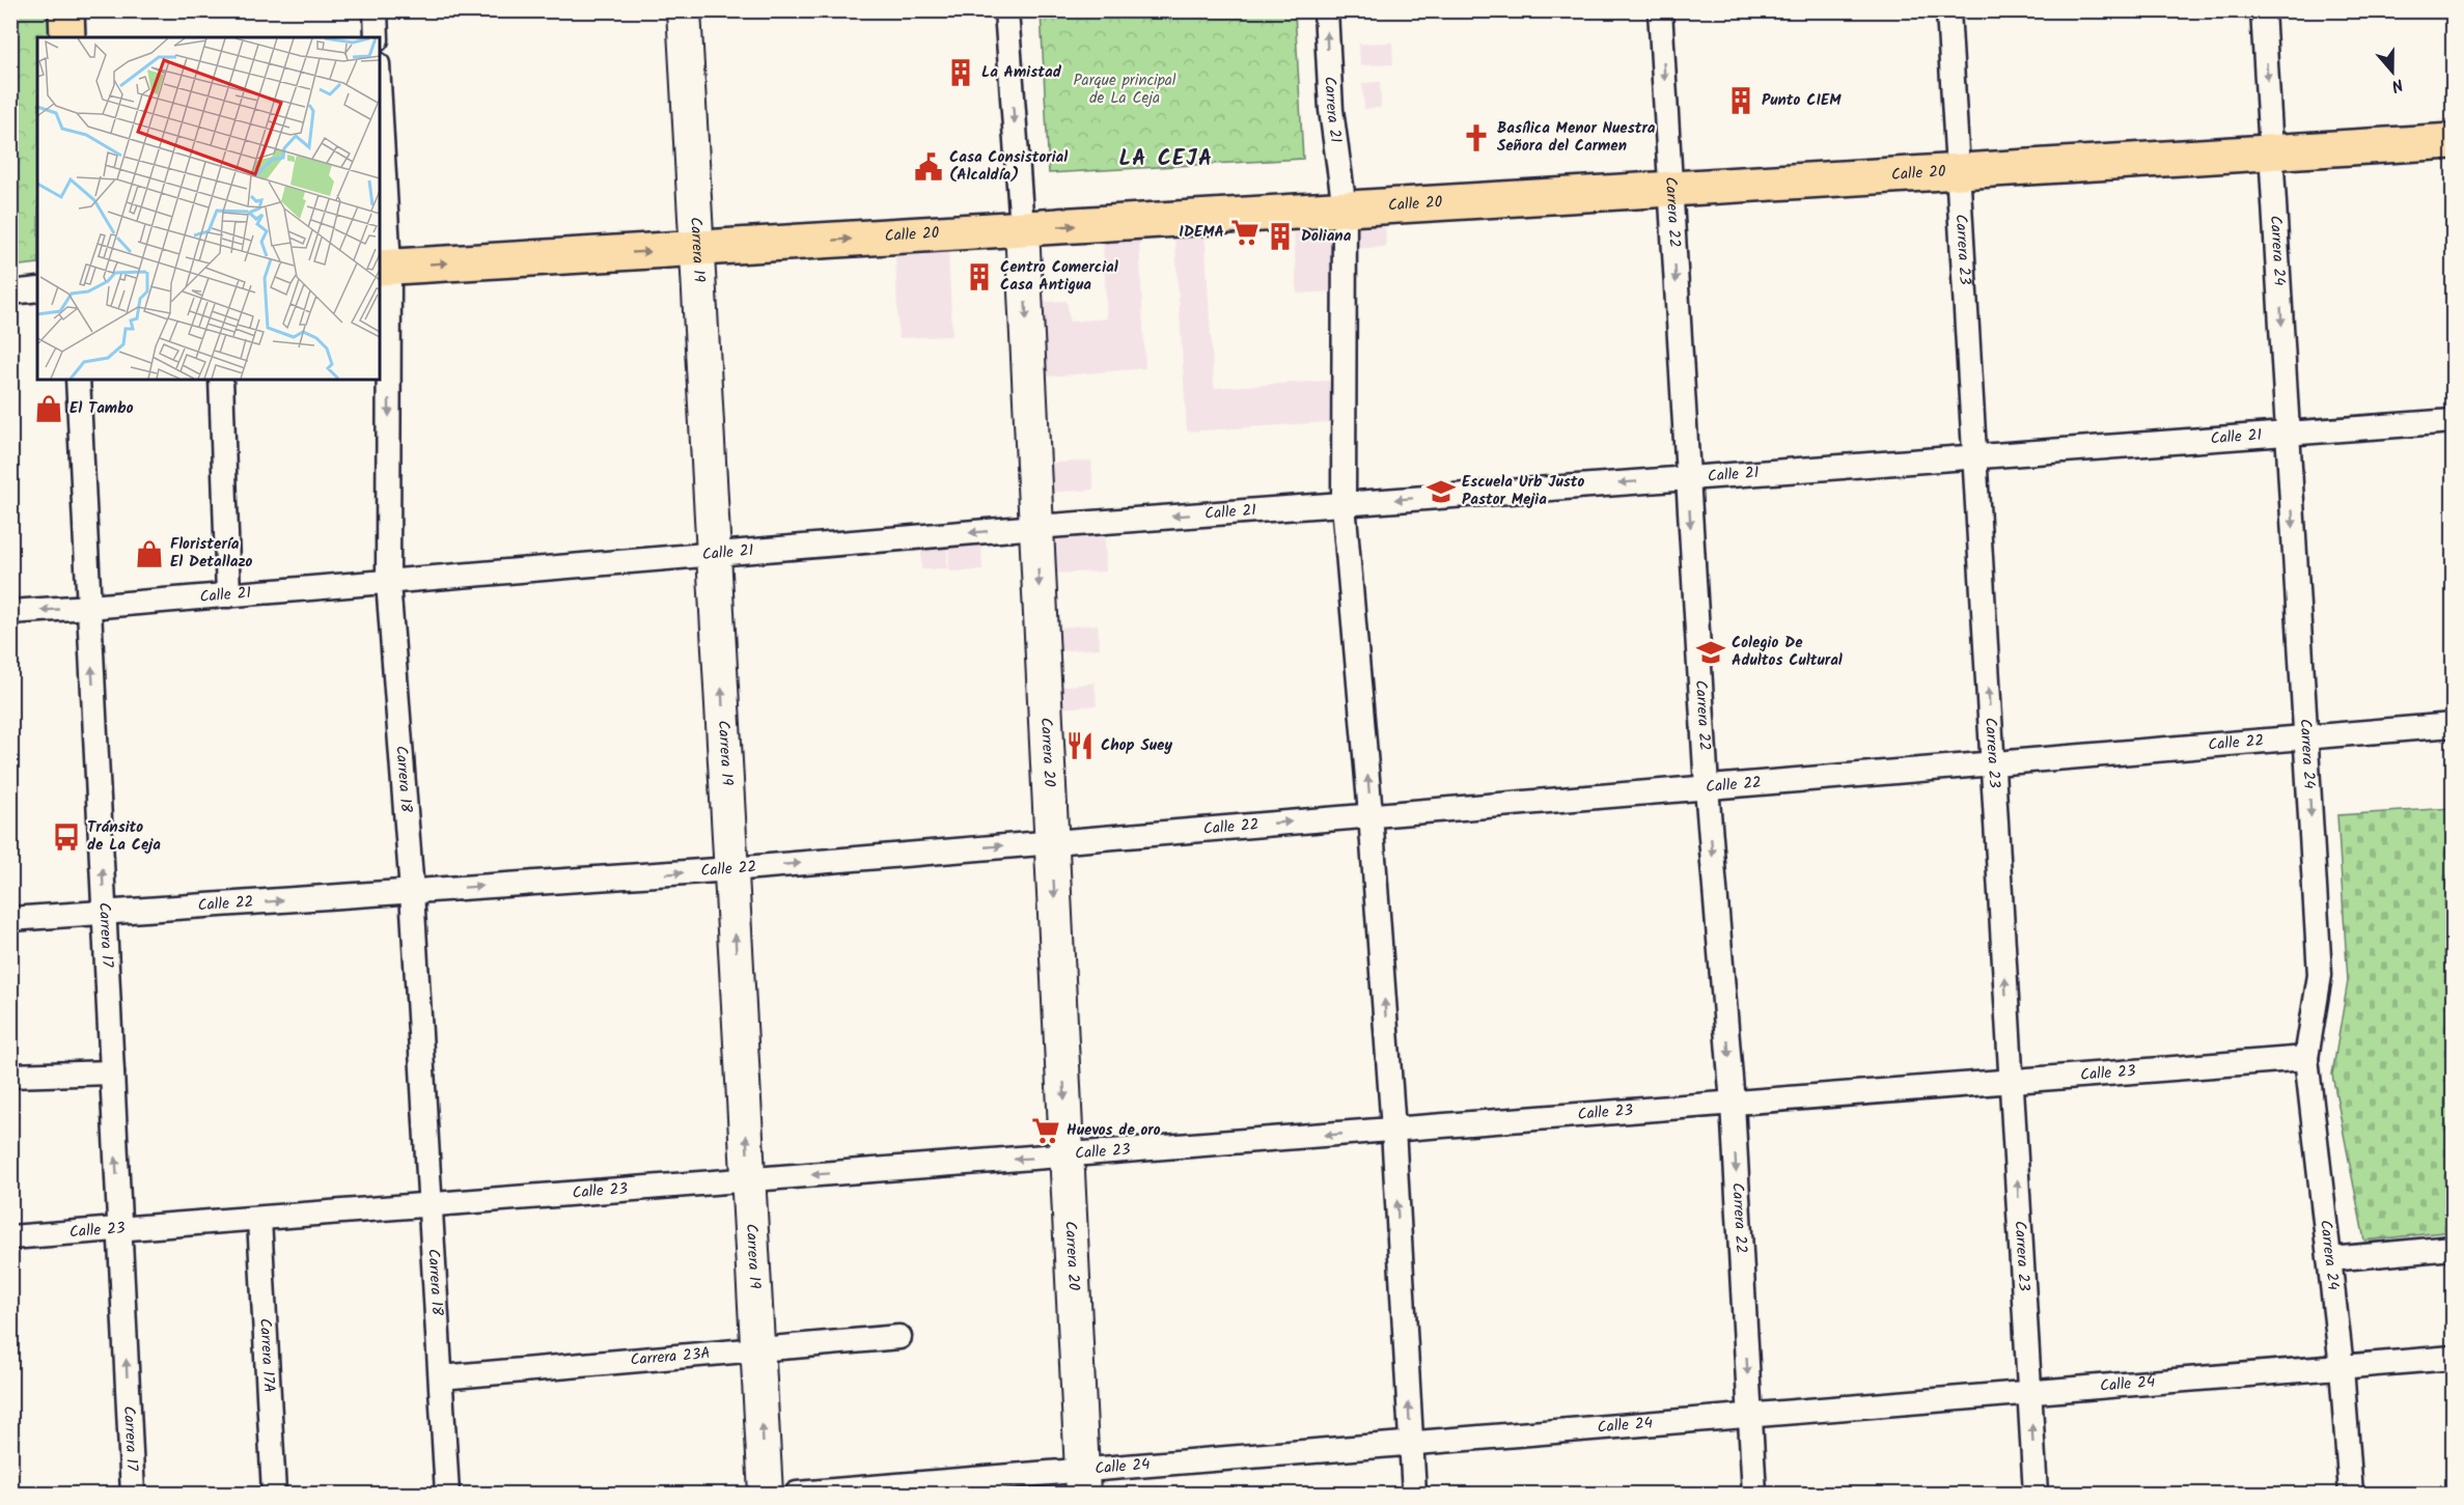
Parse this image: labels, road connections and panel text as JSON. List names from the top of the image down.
{
  "streets": {
    "main road": ["Calle 20", "Carrera 19", "Carrera 20"],
    "street": [
      "Carrera 21",
      "Carrera 22",
      "Carrera 23",
      "Carrera 24",
      "Calle 21",
      "Calle 22",
      "Carrera 18",
      "Carrera 17",
      "Calle 23",
      "Carrera 17A",
      "Carrera 23A",
      "Calle 24"
    ]
  },
  "crossings": [
    ["Carrera 21", "Calle 20"],
    ["Carrera 21", "Calle 21"],
    ["Carrera 21", "Calle 22"],
    ["Carrera 21", "Calle 23"],
    ["Carrera 21", "Calle 24"],
    ["Calle 20", "Carrera 22"],
    ["Calle 20", "Carrera 19"],
    ["Calle 20", "Carrera 23"],
    ["Calle 20", "Carrera 24"],
    ["Calle 20", "Carrera 20"],
    ["Calle 20", "Carrera 18"],
    ["Carrera 22", "Calle 21"],
    ["Carrera 22", "Calle 22"],
    ["Carrera 22", "Calle 23"],
    ["Carrera 22", "Calle 24"],
    ["Carrera 19", "Calle 21"],
    ["Carrera 19", "Calle 22"],
    ["Carrera 19", "Calle 23"],
    ["Carrera 19", "Carrera 23A"],
    ["Carrera 23", "Calle 21"],
    ["Carrera 23", "Calle 22"],
    ["Carrera 23", "Calle 23"],
    ["Carrera 23", "Calle 24"],
    ["Carrera 24", "Calle 21"],
    ["Carrera 24", "Calle 22"],
    ["Carrera 24", "Calle 23"],
    ["Carrera 24", "Calle 24"],
    ["Calle 21", "Carrera 20"],
    ["Calle 21", "Carrera 18"],
    ["Calle 21", "Carrera 17"],
    ["Calle 22", "Carrera 20"],
    ["Calle 22", "Carrera 18"],
    ["Calle 22", "Carrera 17"],
    ["Carrera 20", "Calle 23"],
    ["Carrera 20", "Calle 24"],
    ["Carrera 18", "Calle 23"],
    ["Carrera 18", "Carrera 23A"],
    ["Carrera 17", "Calle 23"],
    ["Calle 23", "Carrera 17A"]
  ],
  "one_way": [
    "Carrera 21",
    "Calle 20",
    "Carrera 22",
    "Carrera 19",
    "Carrera 23",
    "Carrera 24",
    "Calle 21",
    "Calle 22",
    "Carrera 20",
    "Carrera 17"
  ],
  "districts": ["LA CEJA"],
  "parks": ["Parque principal de La Ceja"],
  "places": {
    "building": [
      "La Amistad",
      "Punto CIEM",
      "Doliana",
      "Centro Comercial Casa Antigua"
    ],
    "church": ["Basílica Menor Nuestra Señora del Carmen"],
    "public building": ["Casa Consistorial (Alcaldía)"],
    "supermarket": ["IDEMA", "Huevos de oro"],
    "shop": ["El Tambo", "Floristería El Detallazo"],
    "school or university": ["Escuela Urb Justo Pastor Mejia", "Colegio De Adultos Cultural"],
    "restaurant": ["Chop Suey"],
    "bus stop": ["Tránsito de La Ceja"]
  },
  "north": "bottom"
}
